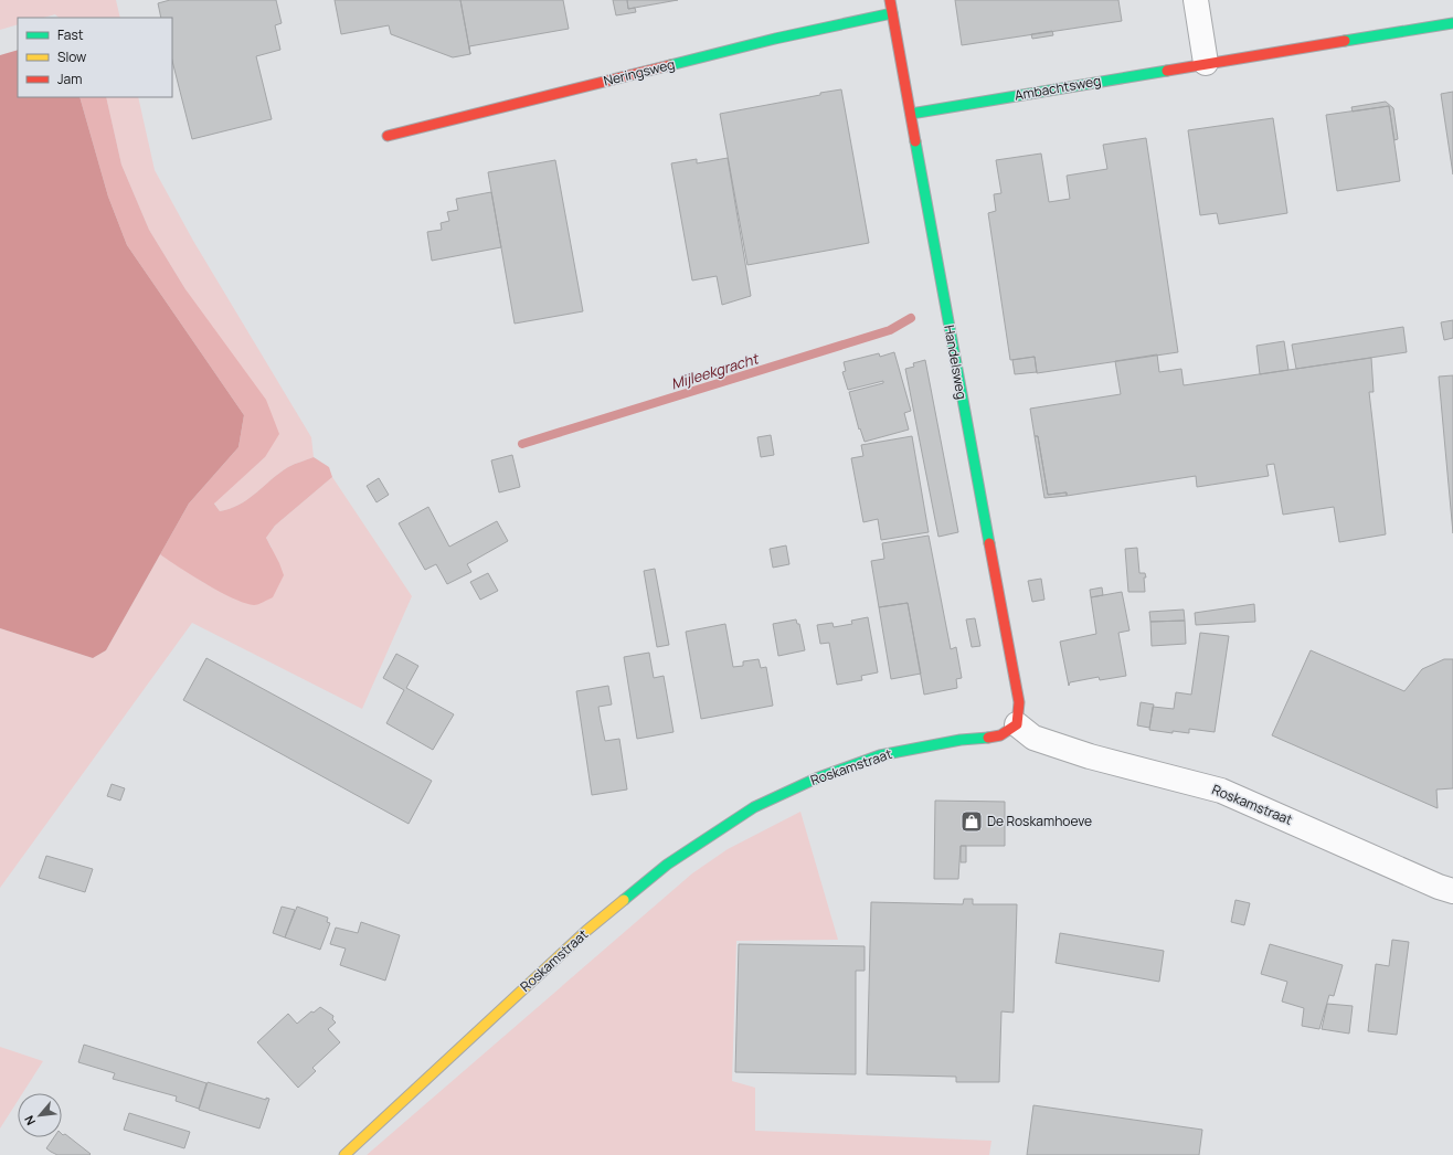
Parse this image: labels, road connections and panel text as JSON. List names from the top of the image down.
{
  "streets": {
    "street": [
      "Neringsweg",
      "Ambachtsweg",
      "Handelsweg",
      "Roskamstraat"
    ]
  },
  "crossings": [
    ["Neringsweg", "Handelsweg"],
    ["Ambachtsweg", "Handelsweg"],
    ["Handelsweg", "Roskamstraat"]
  ],
  "water": ["Mijleekgracht"],
  "places": {
    "shop": ["De Roskamhoeve"]
  },
  "legend": ["Fast", "Slow", "Jam"],
  "north": "bottom left"
}
